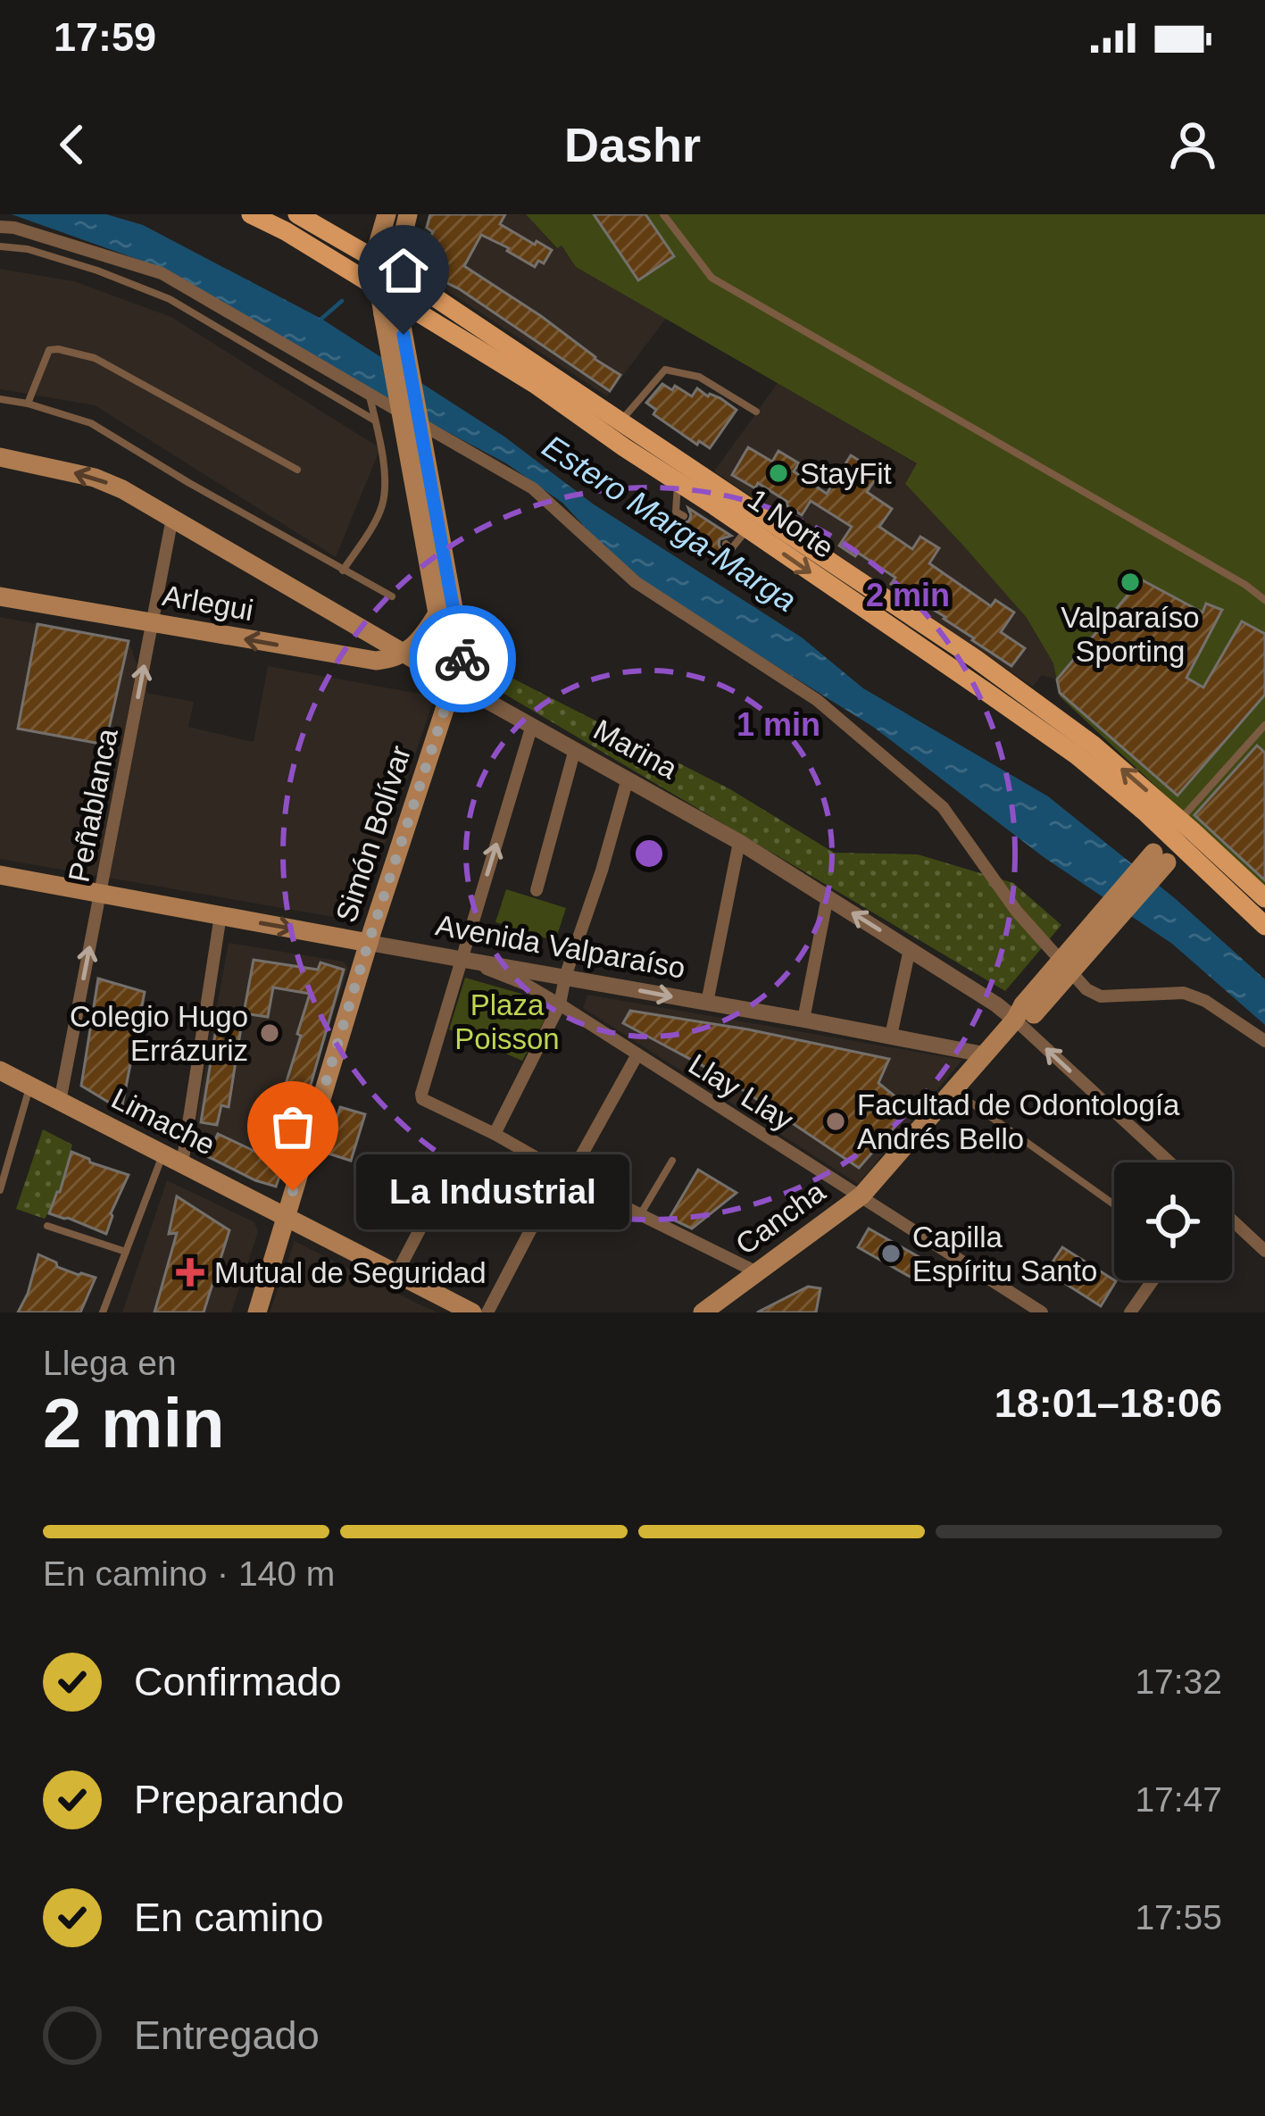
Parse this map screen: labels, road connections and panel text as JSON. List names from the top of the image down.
{
  "streets": {
    "main road": [
      "1 Norte",
      "Arlegui",
      "Marina",
      "Simón Bolívar",
      "Avenida Valparaíso",
      "Limache",
      "Cancha"
    ],
    "street": ["Peñablanca", "Llay Llay"]
  },
  "crossings": [
    ["Arlegui", "Marina"],
    ["Arlegui", "Peñablanca"],
    ["Marina", "Peñablanca"],
    ["Marina", "Simón Bolívar"],
    ["Marina", "Cancha"],
    ["Peñablanca", "Avenida Valparaíso"],
    ["Peñablanca", "Limache"],
    ["Simón Bolívar", "Avenida Valparaíso"],
    ["Simón Bolívar", "Limache"],
    ["Avenida Valparaíso", "Llay Llay"],
    ["Avenida Valparaíso", "Cancha"],
    ["Llay Llay", "Cancha"]
  ],
  "one_way": ["Arlegui", "Peñablanca"],
  "water": ["Estero Marga-Marga"],
  "parks": ["Plaza Poisson"],
  "places": {
    "other": [
      "StayFit",
      "Valparaíso Sporting",
      "Colegio Hugo Errázuriz",
      "Facultad de Odontología Andrés Bello",
      "La Industrial",
      "Capilla Espíritu Santo"
    ],
    "health": ["Mutual de Seguridad"]
  },
  "page": {
    "status": "17:59",
    "header": "Dashr",
    "bubble": "La Industrial",
    "heading": ["2 min", "Llega en", "18:01–18:06"],
    "bar": "En camino · 140 m",
    "list": [
      ["Confirmado", "17:32"],
      ["Preparando", "17:47"],
      ["En camino", "17:55"],
      "Entregado"
    ]
  },
  "rings": ["2 min", "1 min"]
}
